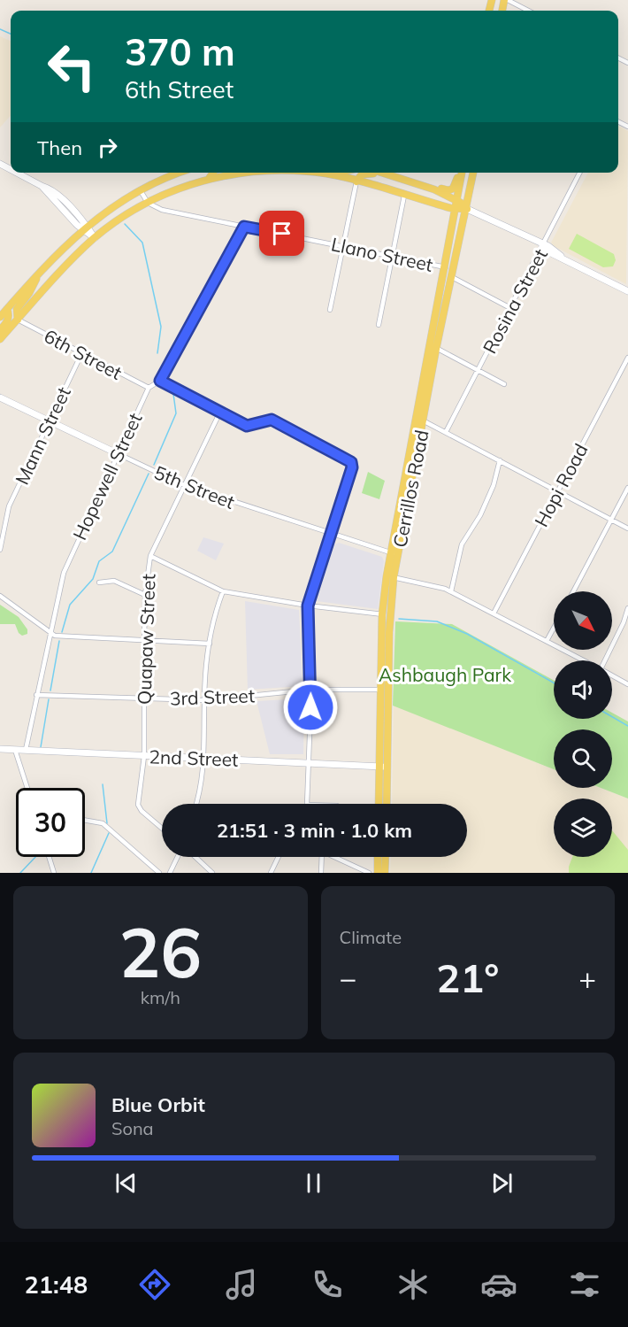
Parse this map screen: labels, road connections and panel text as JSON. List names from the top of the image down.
{
  "streets": {
    "main road": ["Cerrillos Road"],
    "street": [
      "Llano Street",
      "Rosina Street",
      "6th Street",
      "Mann Street",
      "Hopewell Street",
      "Hopi Road",
      "5th Street",
      "Quapaw Street",
      "3rd Street",
      "2nd Street"
    ]
  },
  "crossings": [
    ["Llano Street", "Cerrillos Road"],
    ["6th Street", "Mann Street"],
    ["6th Street", "Hopewell Street"],
    ["Mann Street", "5th Street"],
    ["Hopewell Street", "5th Street"],
    ["Hopewell Street", "3rd Street"],
    ["Hopewell Street", "2nd Street"],
    ["5th Street", "Cerrillos Road"],
    ["5th Street", "Quapaw Street"],
    ["Cerrillos Road", "3rd Street"],
    ["Cerrillos Road", "2nd Street"],
    ["Quapaw Street", "3rd Street"],
    ["Quapaw Street", "2nd Street"]
  ],
  "parks": ["Ashbaugh Park"],
  "north": "bottom right",
  "page": {
    "turn": ["370 m", "6th Street"],
    "then": "Then",
    "limit": "30",
    "trip": "21:51 · 3 min · 1.0 km",
    "tile": [
      ["26", "km/h"],
      "Climate"
    ],
    "heat": ["−", "21°", "+"],
    "song": ["Blue Orbit", "Sona"],
    "tabs": "21:48"
  }
}
